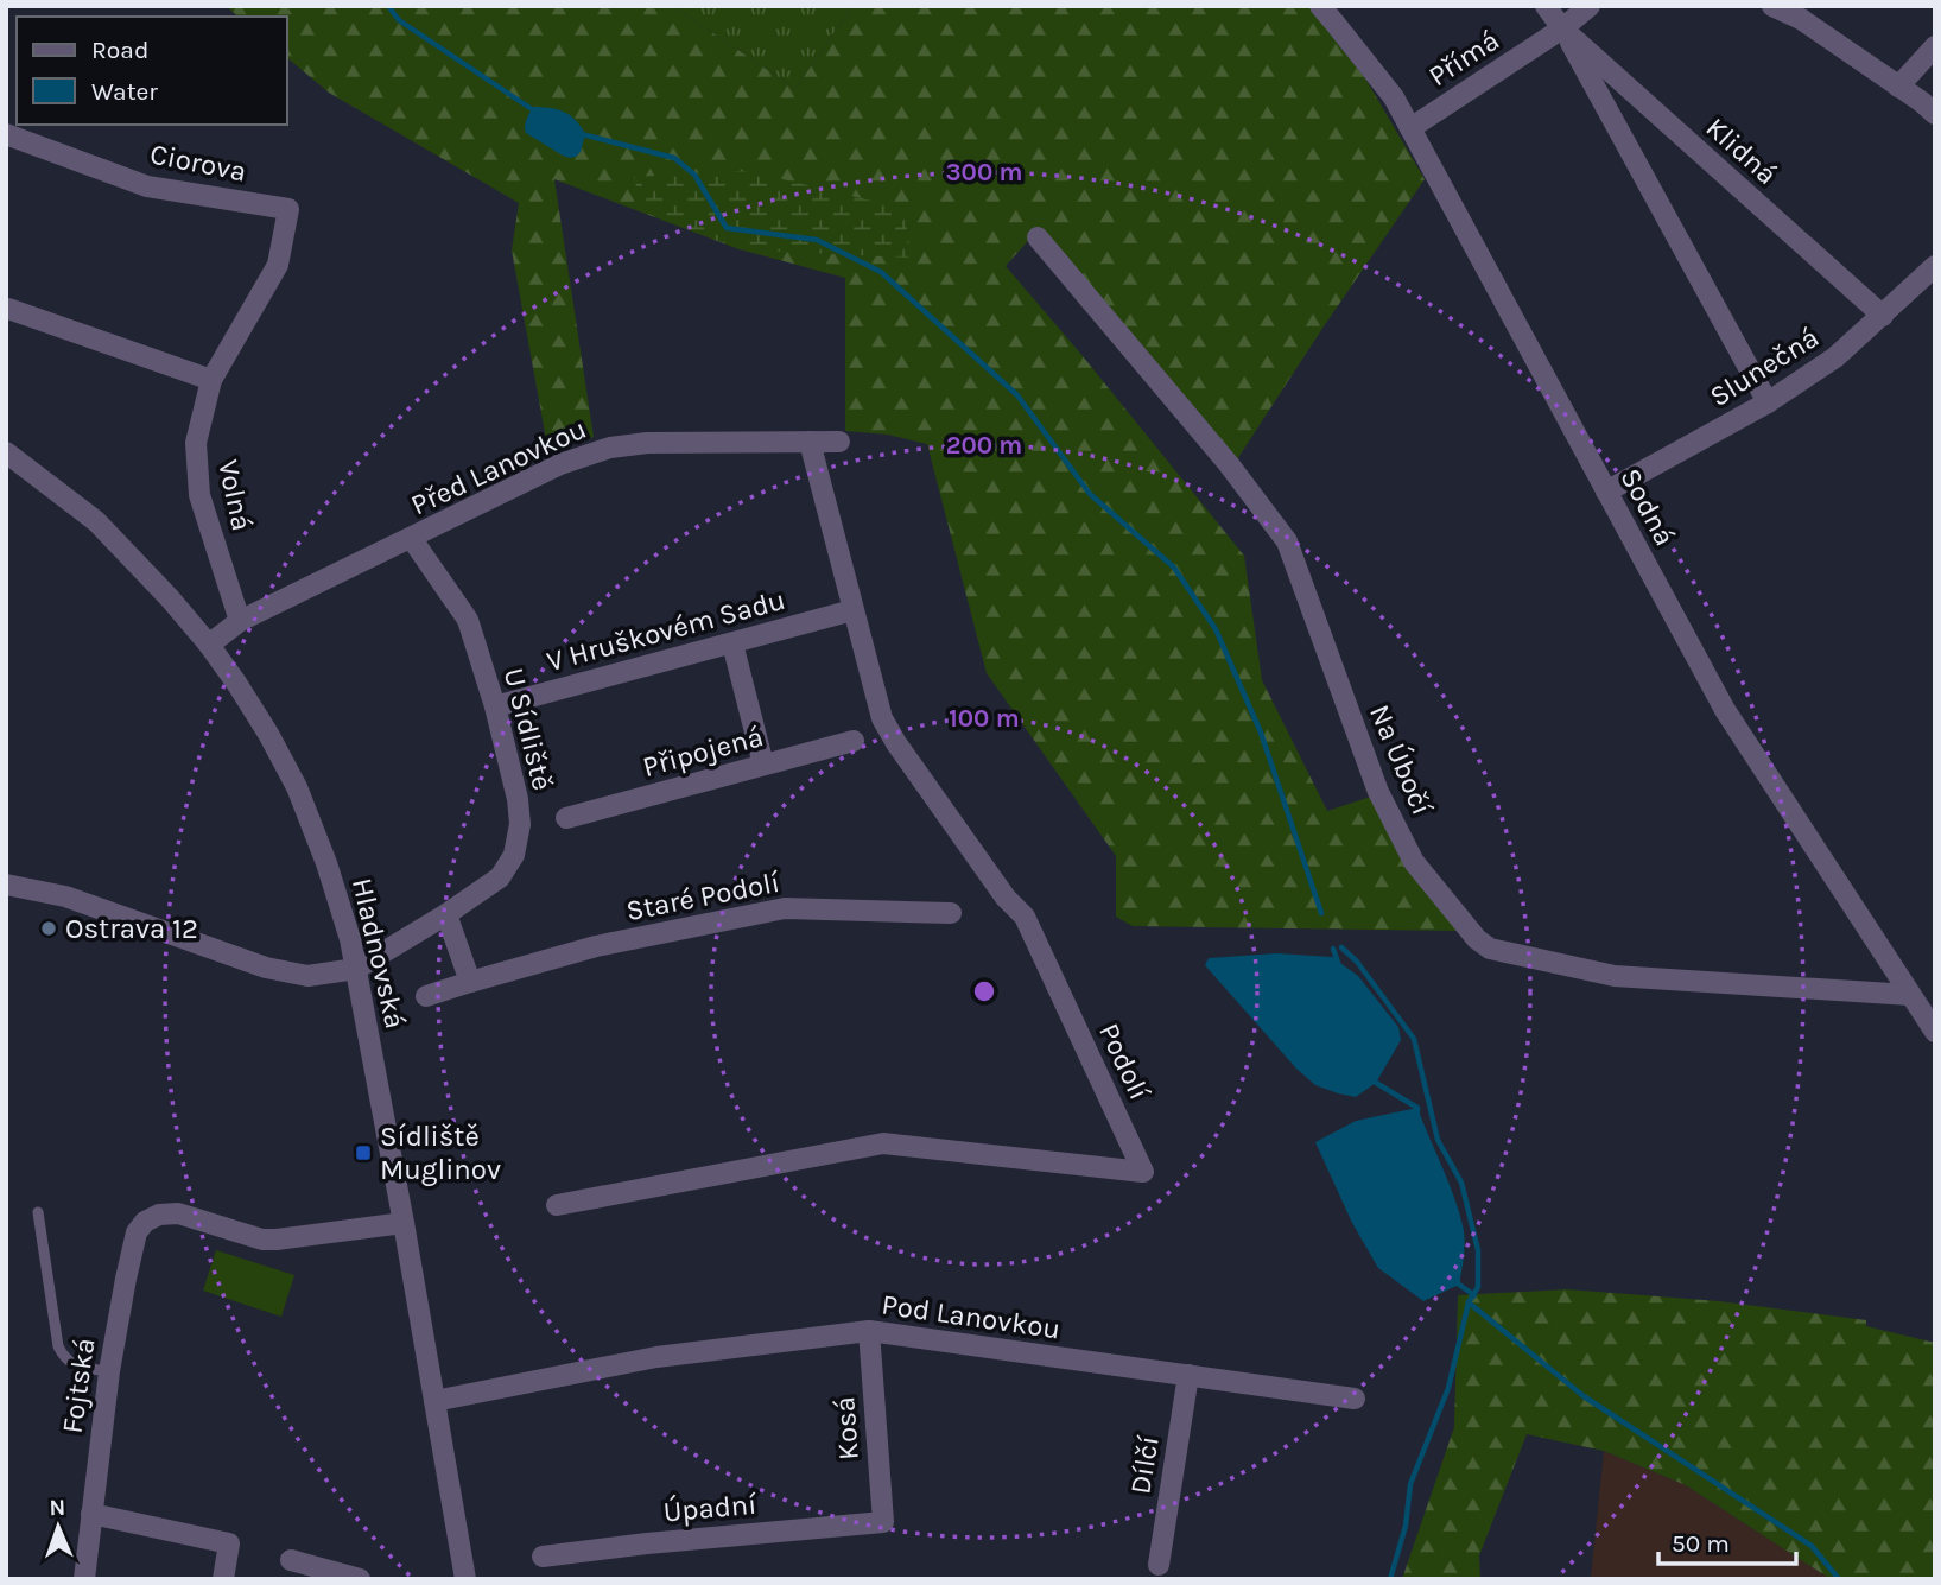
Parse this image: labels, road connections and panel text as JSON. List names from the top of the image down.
{
  "streets": {
    "street": [
      "Přímá",
      "Klidná",
      "Ciorova",
      "Slunečná",
      "Před Lanovkou",
      "Volná",
      "Sodná",
      "V Hruškovém Sadu",
      "U Sídliště",
      "Připojená",
      "Na Úbočí",
      "Staré Podolí",
      "Hladnovská",
      "Podolí",
      "Pod Lanovkou",
      "Fojtská",
      "Kosá",
      "Dílčí",
      "Úpadní"
    ]
  },
  "crossings": [
    ["Přímá", "Klidná"],
    ["Přímá", "Sodná"],
    ["Klidná", "Slunečná"],
    ["Ciorova", "Volná"],
    ["Slunečná", "Sodná"],
    ["Před Lanovkou", "Volná"],
    ["Před Lanovkou", "U Sídliště"],
    ["Před Lanovkou", "Hladnovská"],
    ["Před Lanovkou", "Podolí"],
    ["Sodná", "Na Úbočí"],
    ["V Hruškovém Sadu", "U Sídliště"],
    ["V Hruškovém Sadu", "Podolí"],
    ["U Sídliště", "Hladnovská"],
    ["Hladnovská", "Pod Lanovkou"],
    ["Hladnovská", "Fojtská"],
    ["Pod Lanovkou", "Kosá"],
    ["Pod Lanovkou", "Dílčí"],
    ["Kosá", "Úpadní"]
  ],
  "places": {
    "other": ["Ostrava 12"],
    "transit": ["Sídliště Muglinov"]
  },
  "legend": ["Road", "Water"],
  "scale_bar": "50 m",
  "north": "top",
  "rings": ["300 m", "200 m", "100 m"]
}
